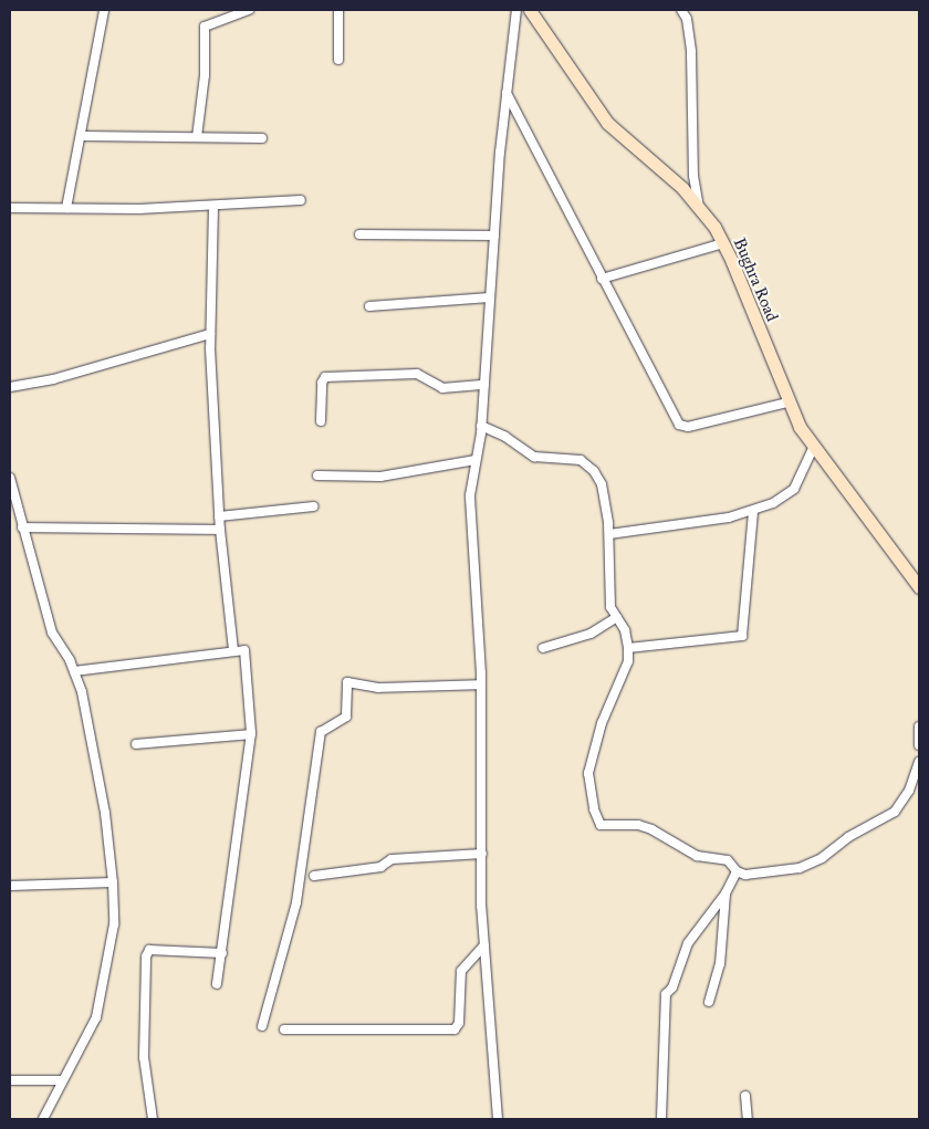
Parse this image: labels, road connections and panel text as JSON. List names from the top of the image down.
{
  "streets": {
    "street": ["Bughra Road"]
  }
}
